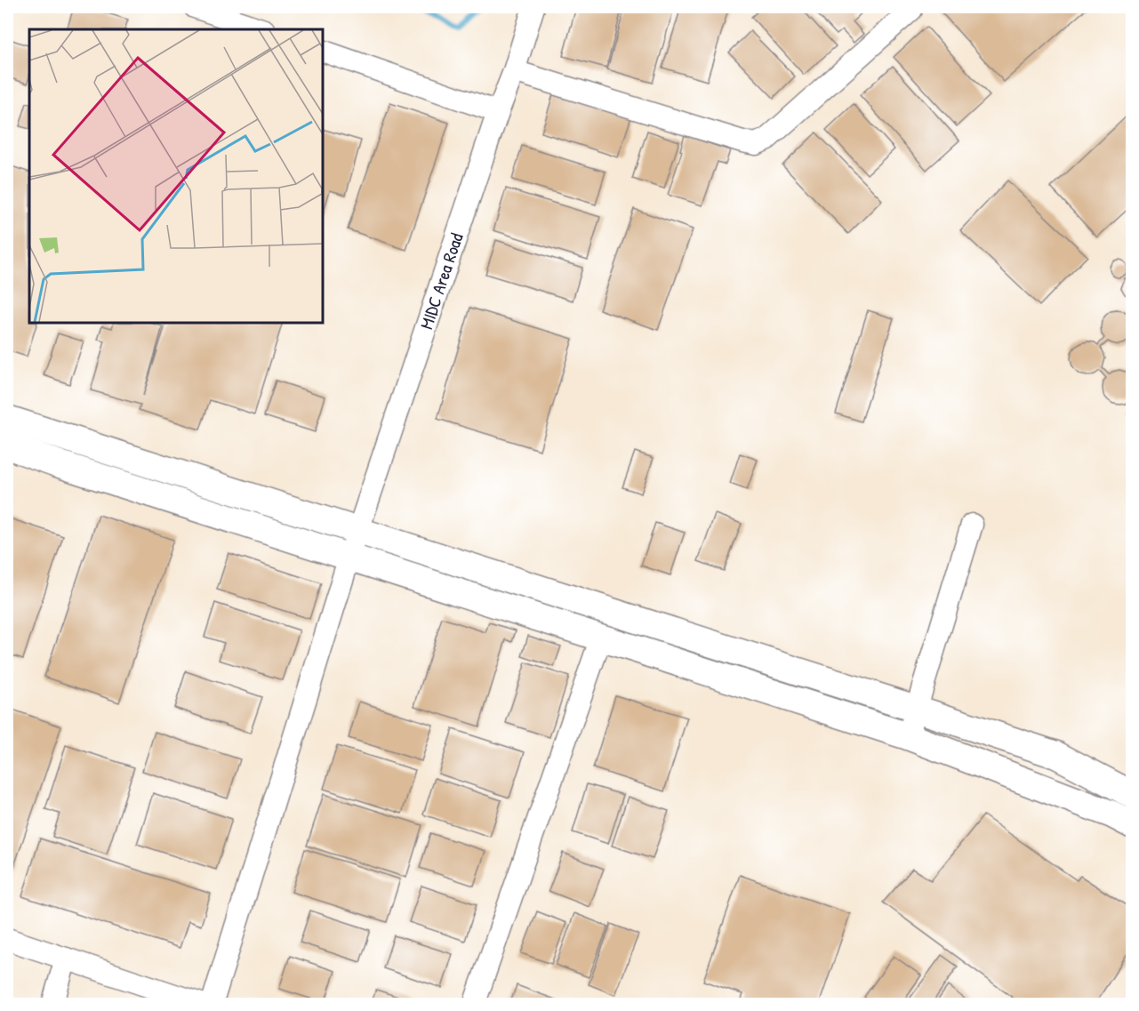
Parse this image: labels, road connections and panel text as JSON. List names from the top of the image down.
{
  "streets": {
    "street": ["MIDC Area Road"]
  }
}
